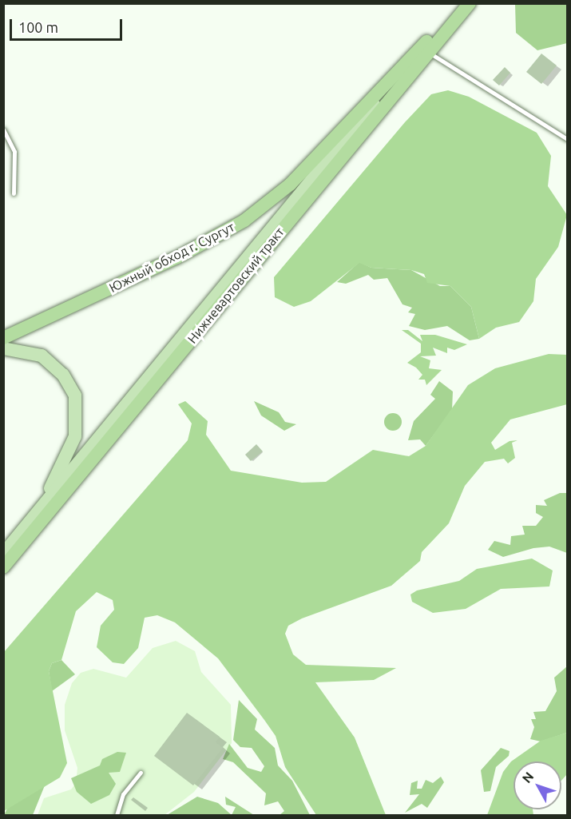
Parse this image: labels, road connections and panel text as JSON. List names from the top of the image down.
{
  "streets": {
    "highway": ["Южный обход г. Сургут", "Нижневартовский тракт"]
  },
  "crossings": [
    ["Южный обход г. Сургут", "Нижневартовский тракт"]
  ],
  "scale_bar": "100 m",
  "north": "top left"
}
